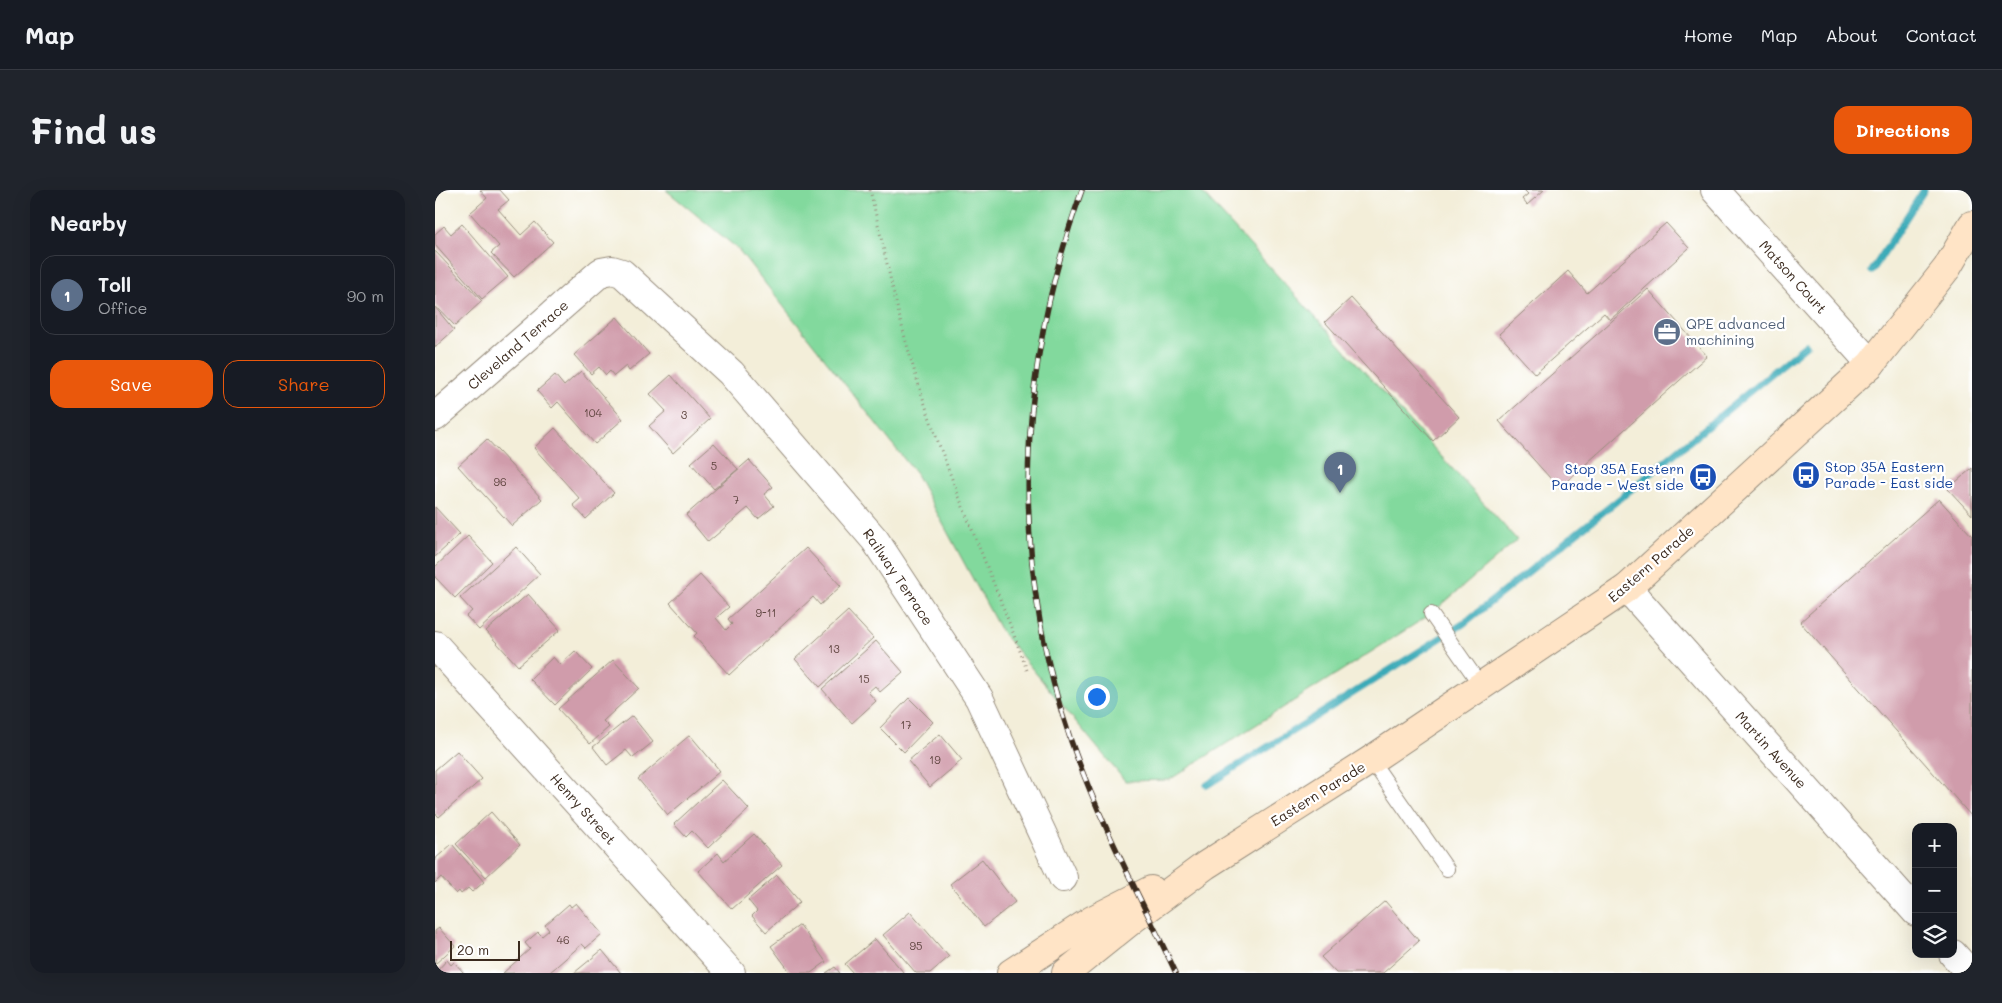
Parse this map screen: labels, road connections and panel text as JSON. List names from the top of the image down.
{
  "streets": {
    "main road": ["Eastern Parade"],
    "street": [
      "Matson Court",
      "Cleveland Terrace",
      "Railway Terrace",
      "Martin Avenue",
      "Henry Street"
    ]
  },
  "crossings": [
    ["Matson Court", "Eastern Parade"],
    ["Cleveland Terrace", "Railway Terrace"],
    ["Eastern Parade", "Martin Avenue"]
  ],
  "places": {
    "office": ["QPE advanced machining"],
    "bus stop": ["Stop 35A Eastern Parade - East side", "Stop 35A Eastern Parade - West side"]
  },
  "house_numbers": [
    "104",
    "3",
    "5",
    "96",
    "7",
    "9-11",
    "13",
    "15",
    "17",
    "19",
    "46",
    "95"
  ],
  "scale_bar": "20 m",
  "page": {
    "header": "Map",
    "nav": [
      "Home",
      "Map",
      "About",
      "Contact"
    ],
    "buttons": [
      "Directions",
      ["Save", "Share"]
    ],
    "title": "Find us",
    "heading": "Nearby",
    "list": [
      {
        "mark": "1",
        "name": "Toll",
        "note": "Office",
        "value": "90 m"
      }
    ],
    "pins": "1",
    "map_buttons": ["+", "−"],
    "scale": "20 m"
  }
}
